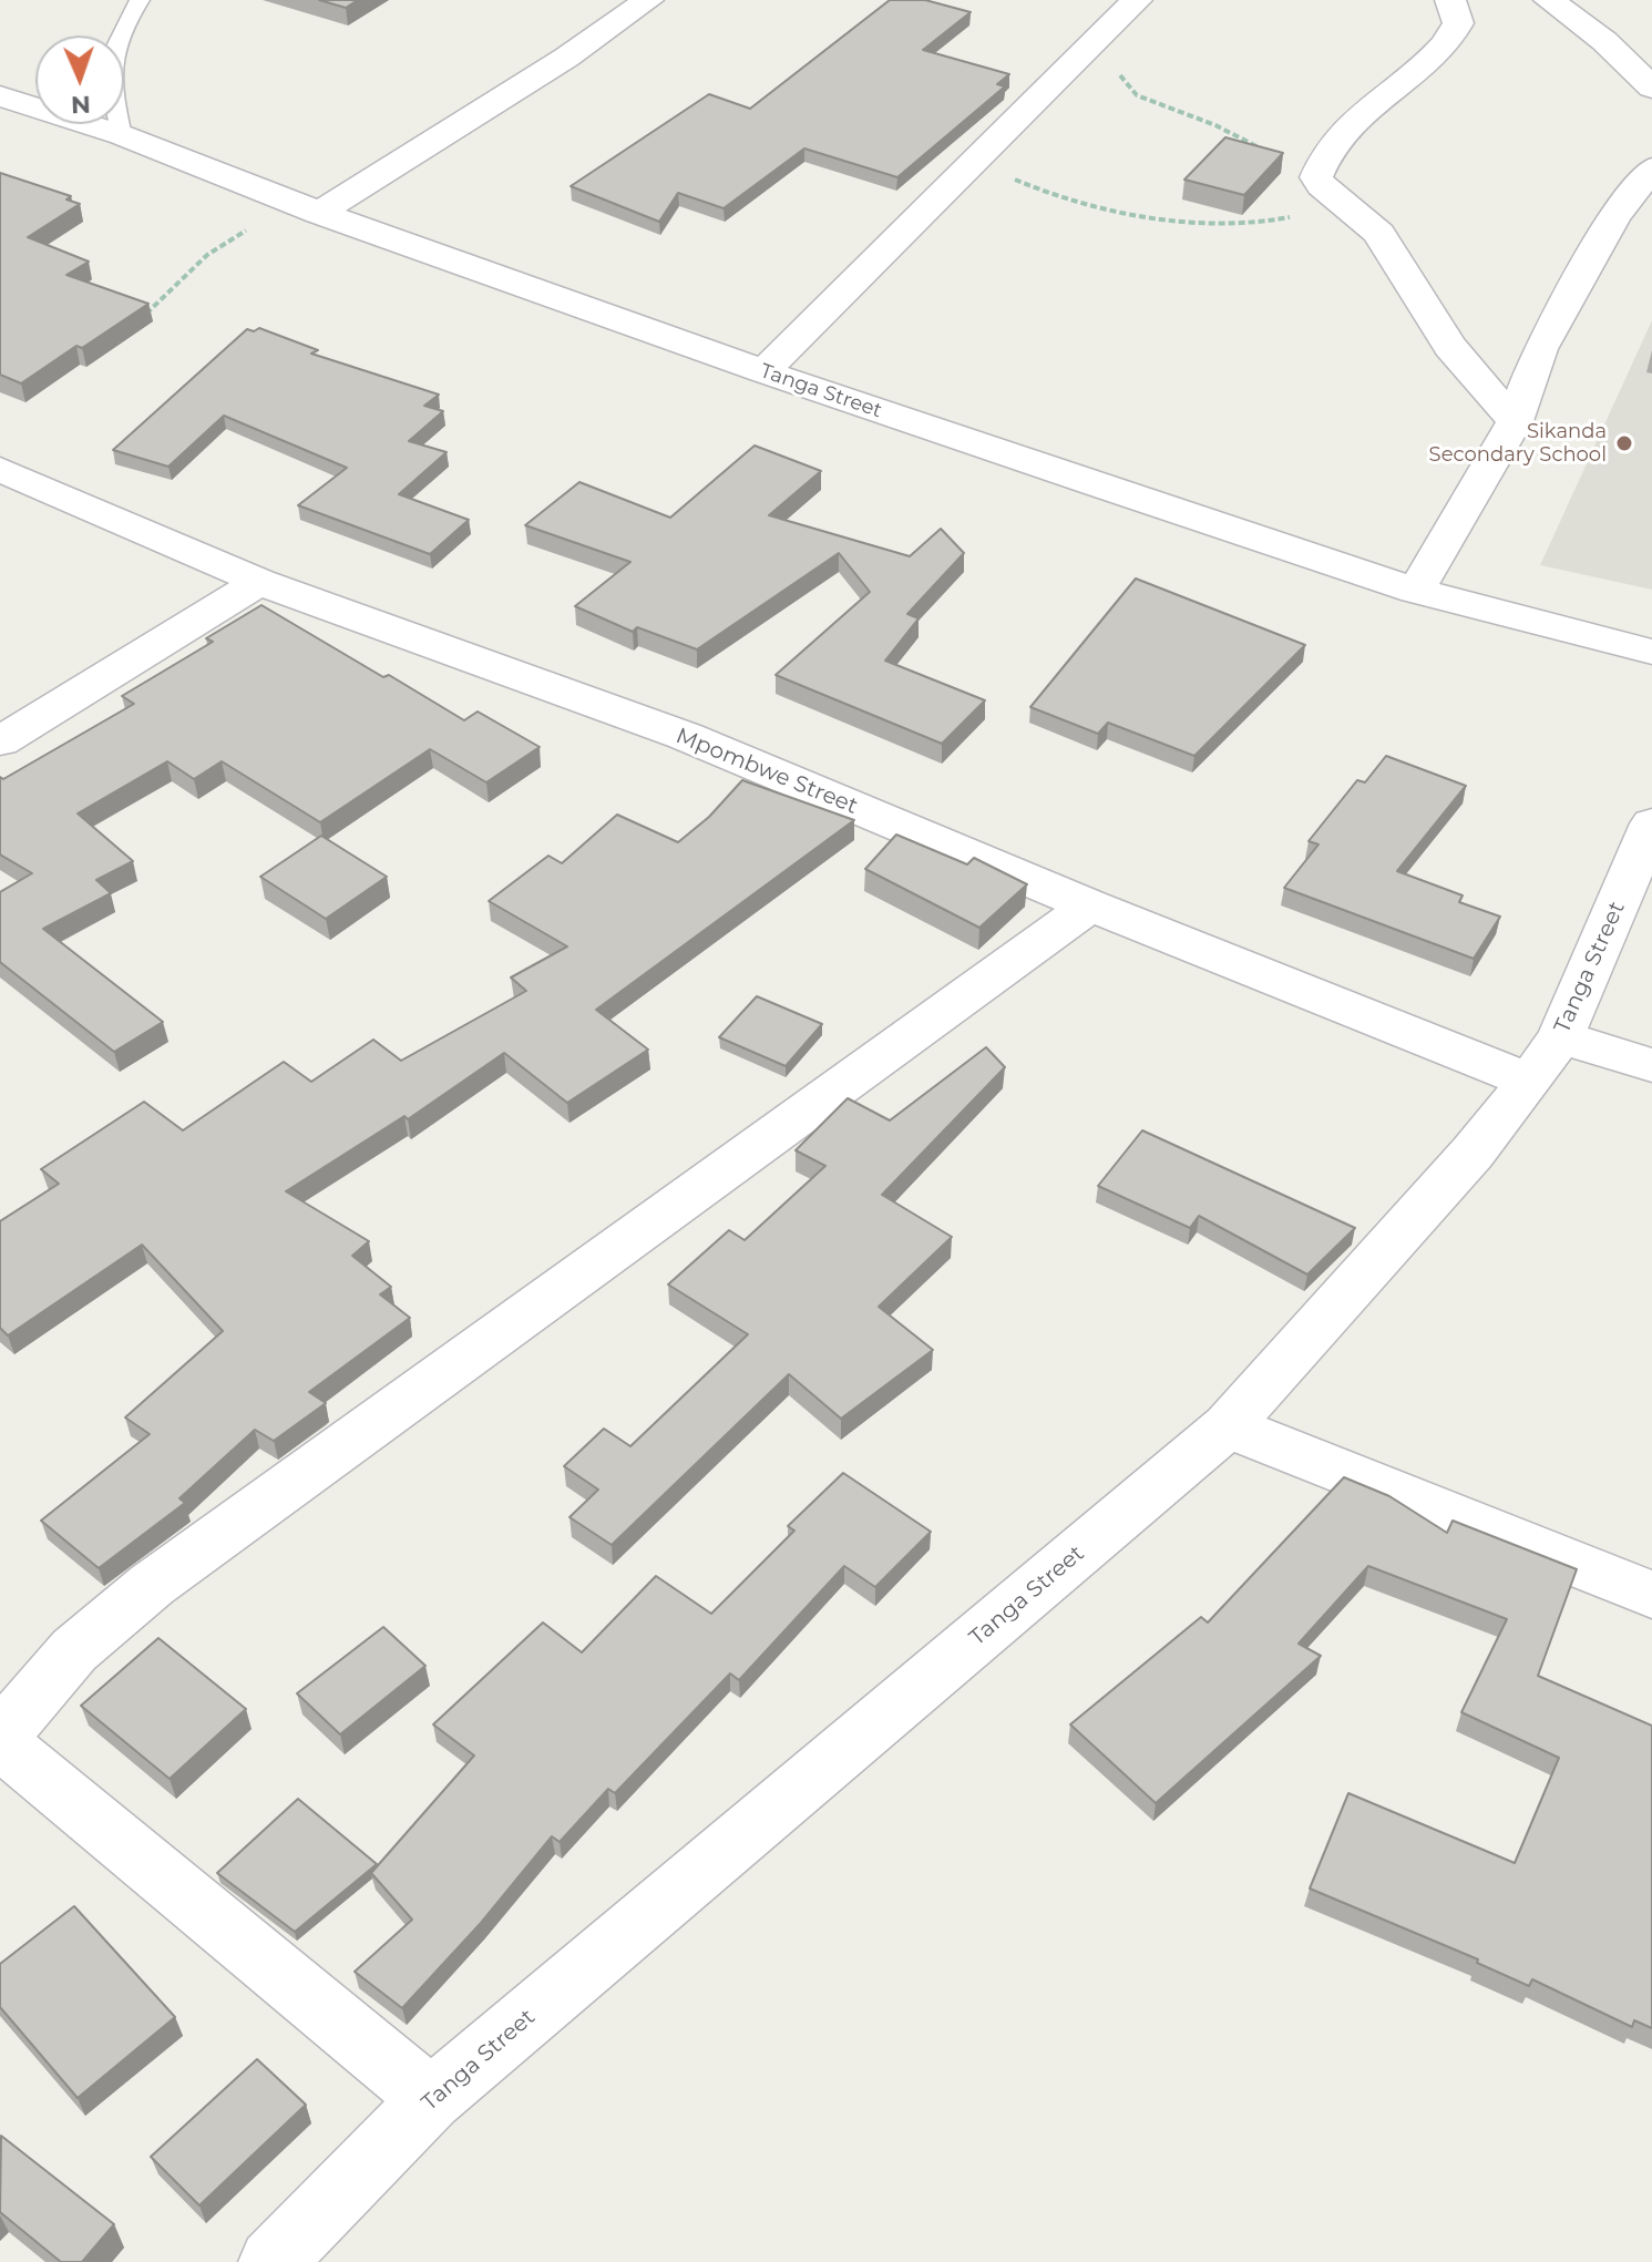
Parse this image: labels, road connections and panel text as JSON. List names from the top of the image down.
{
  "streets": {
    "street": ["Tanga Street", "Mpombwe Street"]
  },
  "crossings": [
    ["Tanga Street", "Mpombwe Street"]
  ],
  "places": ["Sikanda Secondary School"],
  "north": "bottom"
}
